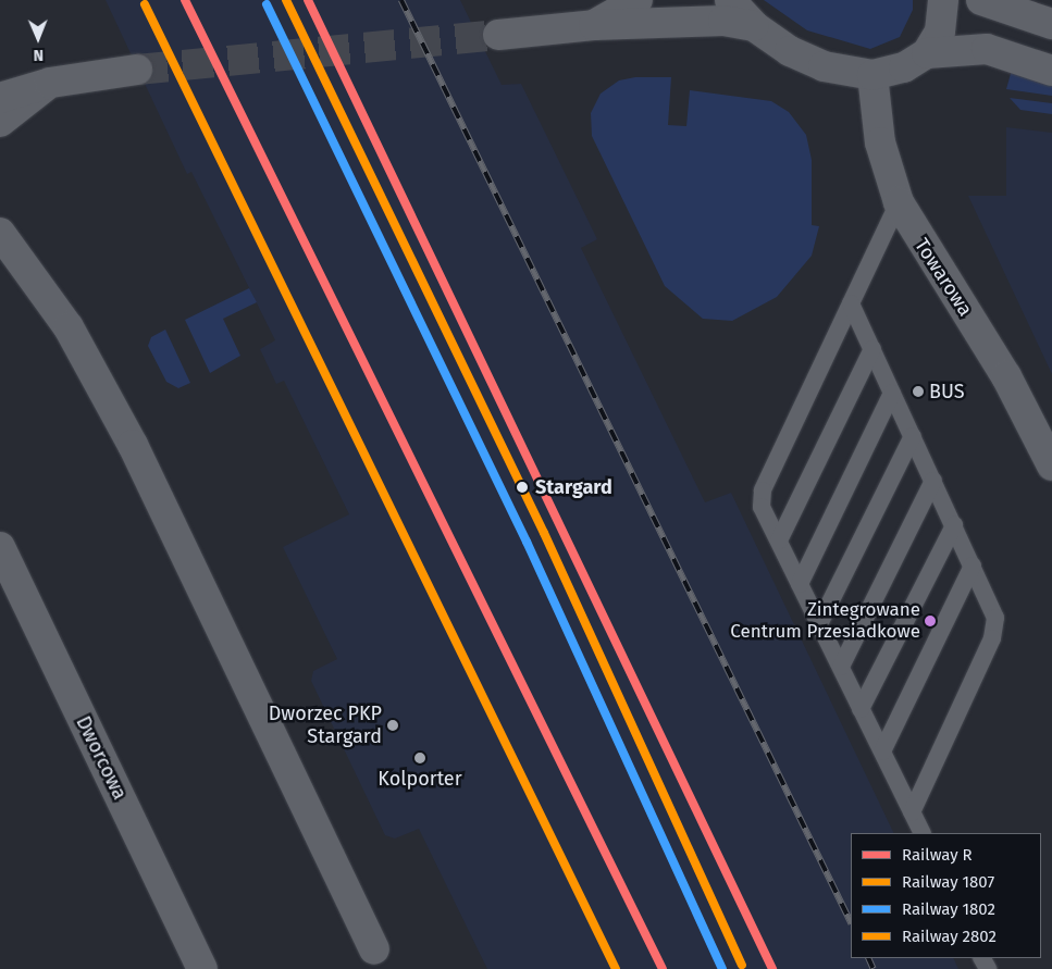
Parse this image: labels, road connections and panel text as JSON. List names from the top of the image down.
{
  "streets": {
    "street": ["Towarowa", "Dworcowa"]
  },
  "places": [
    "BUS",
    "Stargard",
    "Zintegrowane Centrum Przesiadkowe",
    "Dworzec PKP Stargard",
    "Kolporter"
  ],
  "lines": [
    "rail line R",
    "rail line 2802",
    "rail line 1807",
    "rail line 1802"
  ],
  "legend": [
    "Railway R",
    "Railway 1807",
    "Railway 1802",
    "Railway 2802"
  ],
  "north": "bottom"
}
